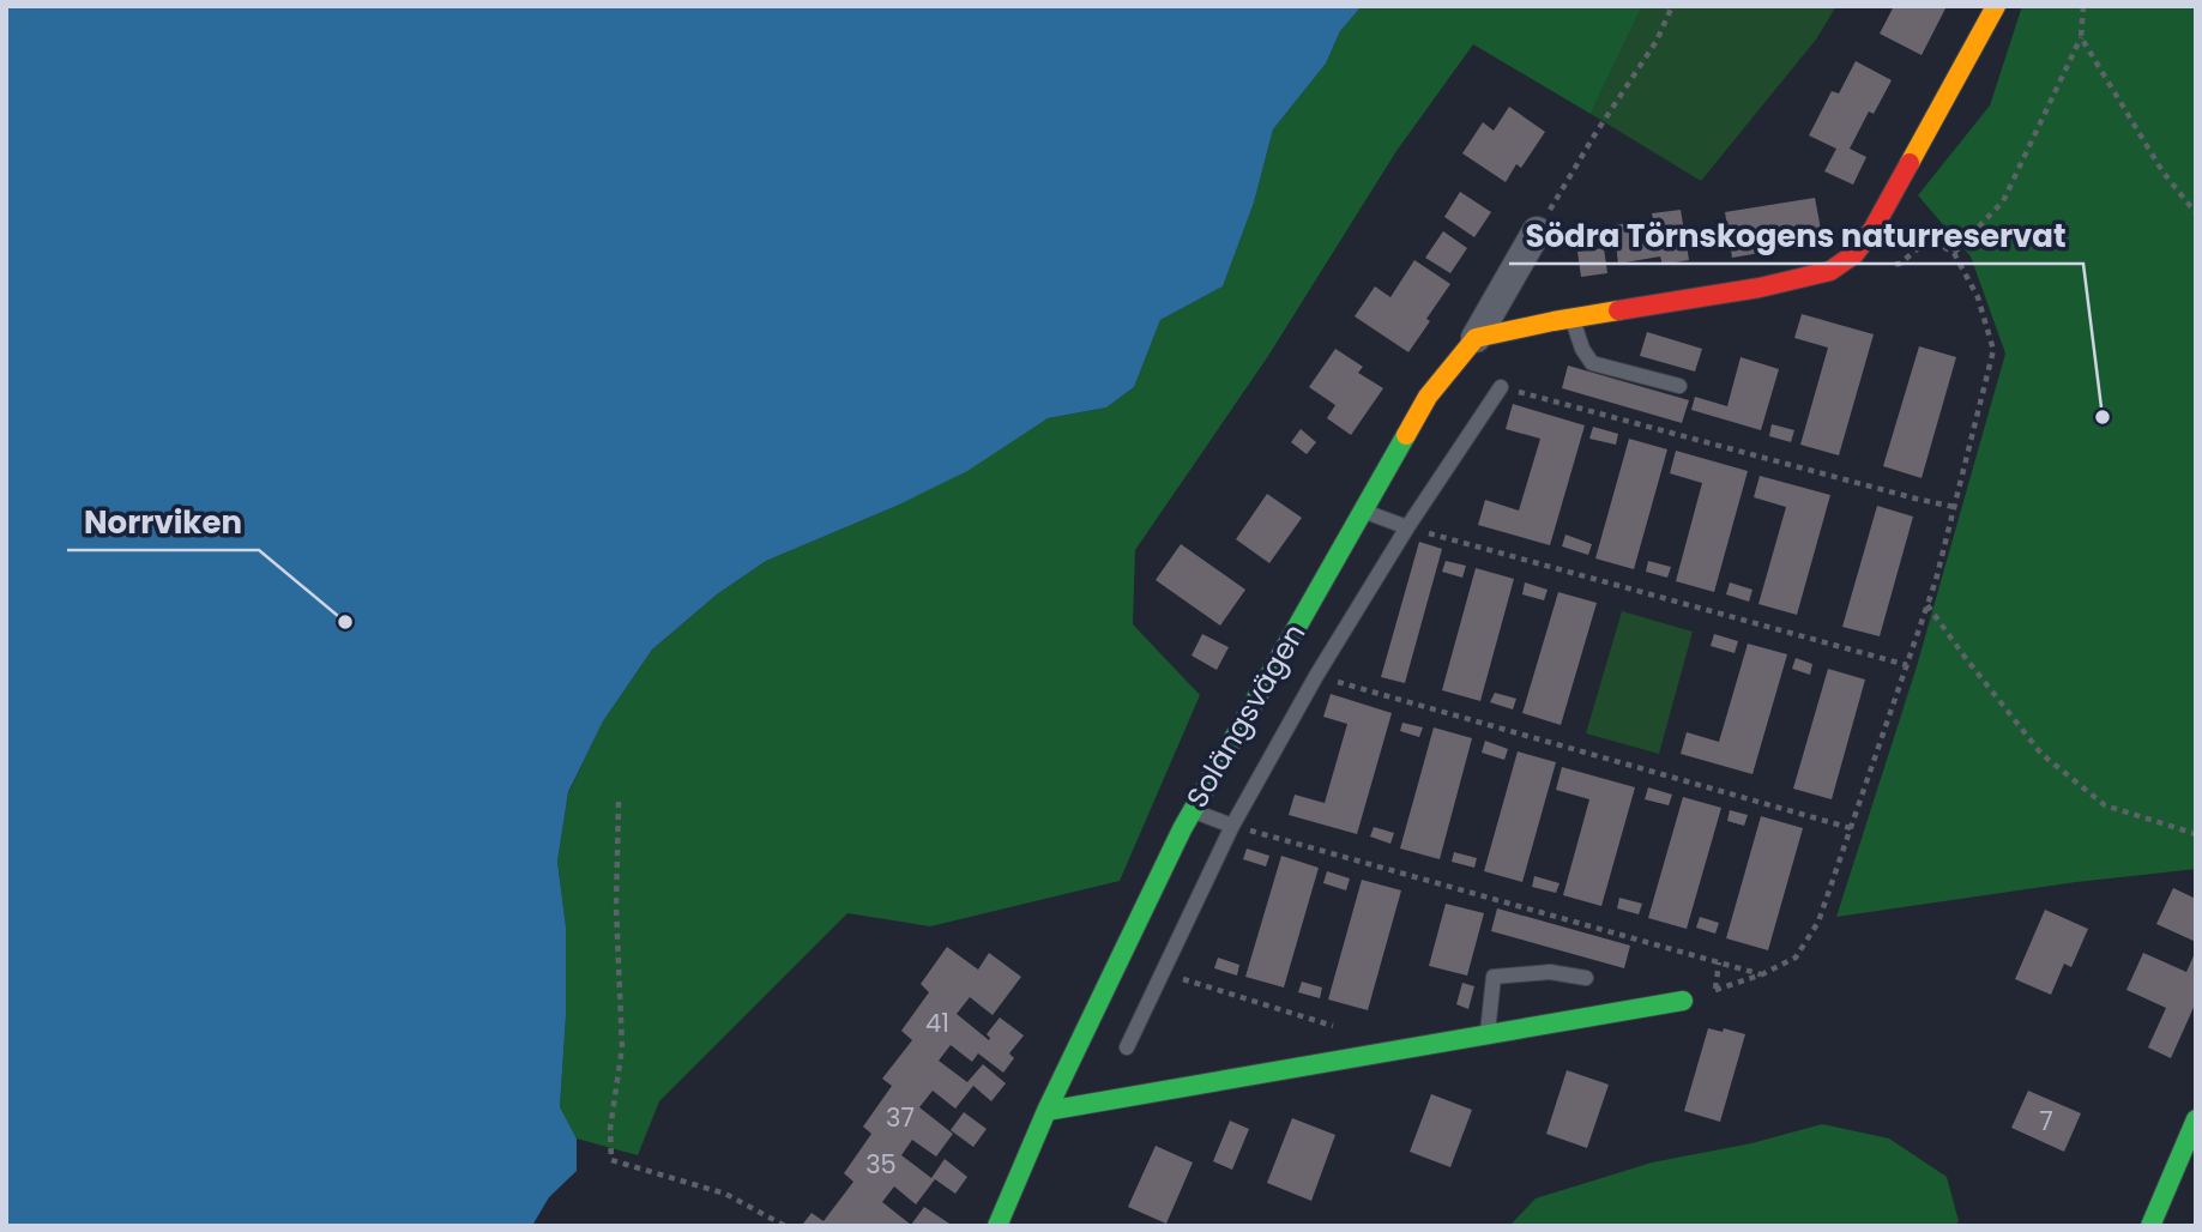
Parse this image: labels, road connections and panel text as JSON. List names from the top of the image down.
{
  "streets": {
    "street": ["Solängsvägen"]
  },
  "places": ["Södra Törnskogens naturreservat", "Norrviken"],
  "house_numbers": [
    "41",
    "37",
    "7",
    "35"
  ]
}
